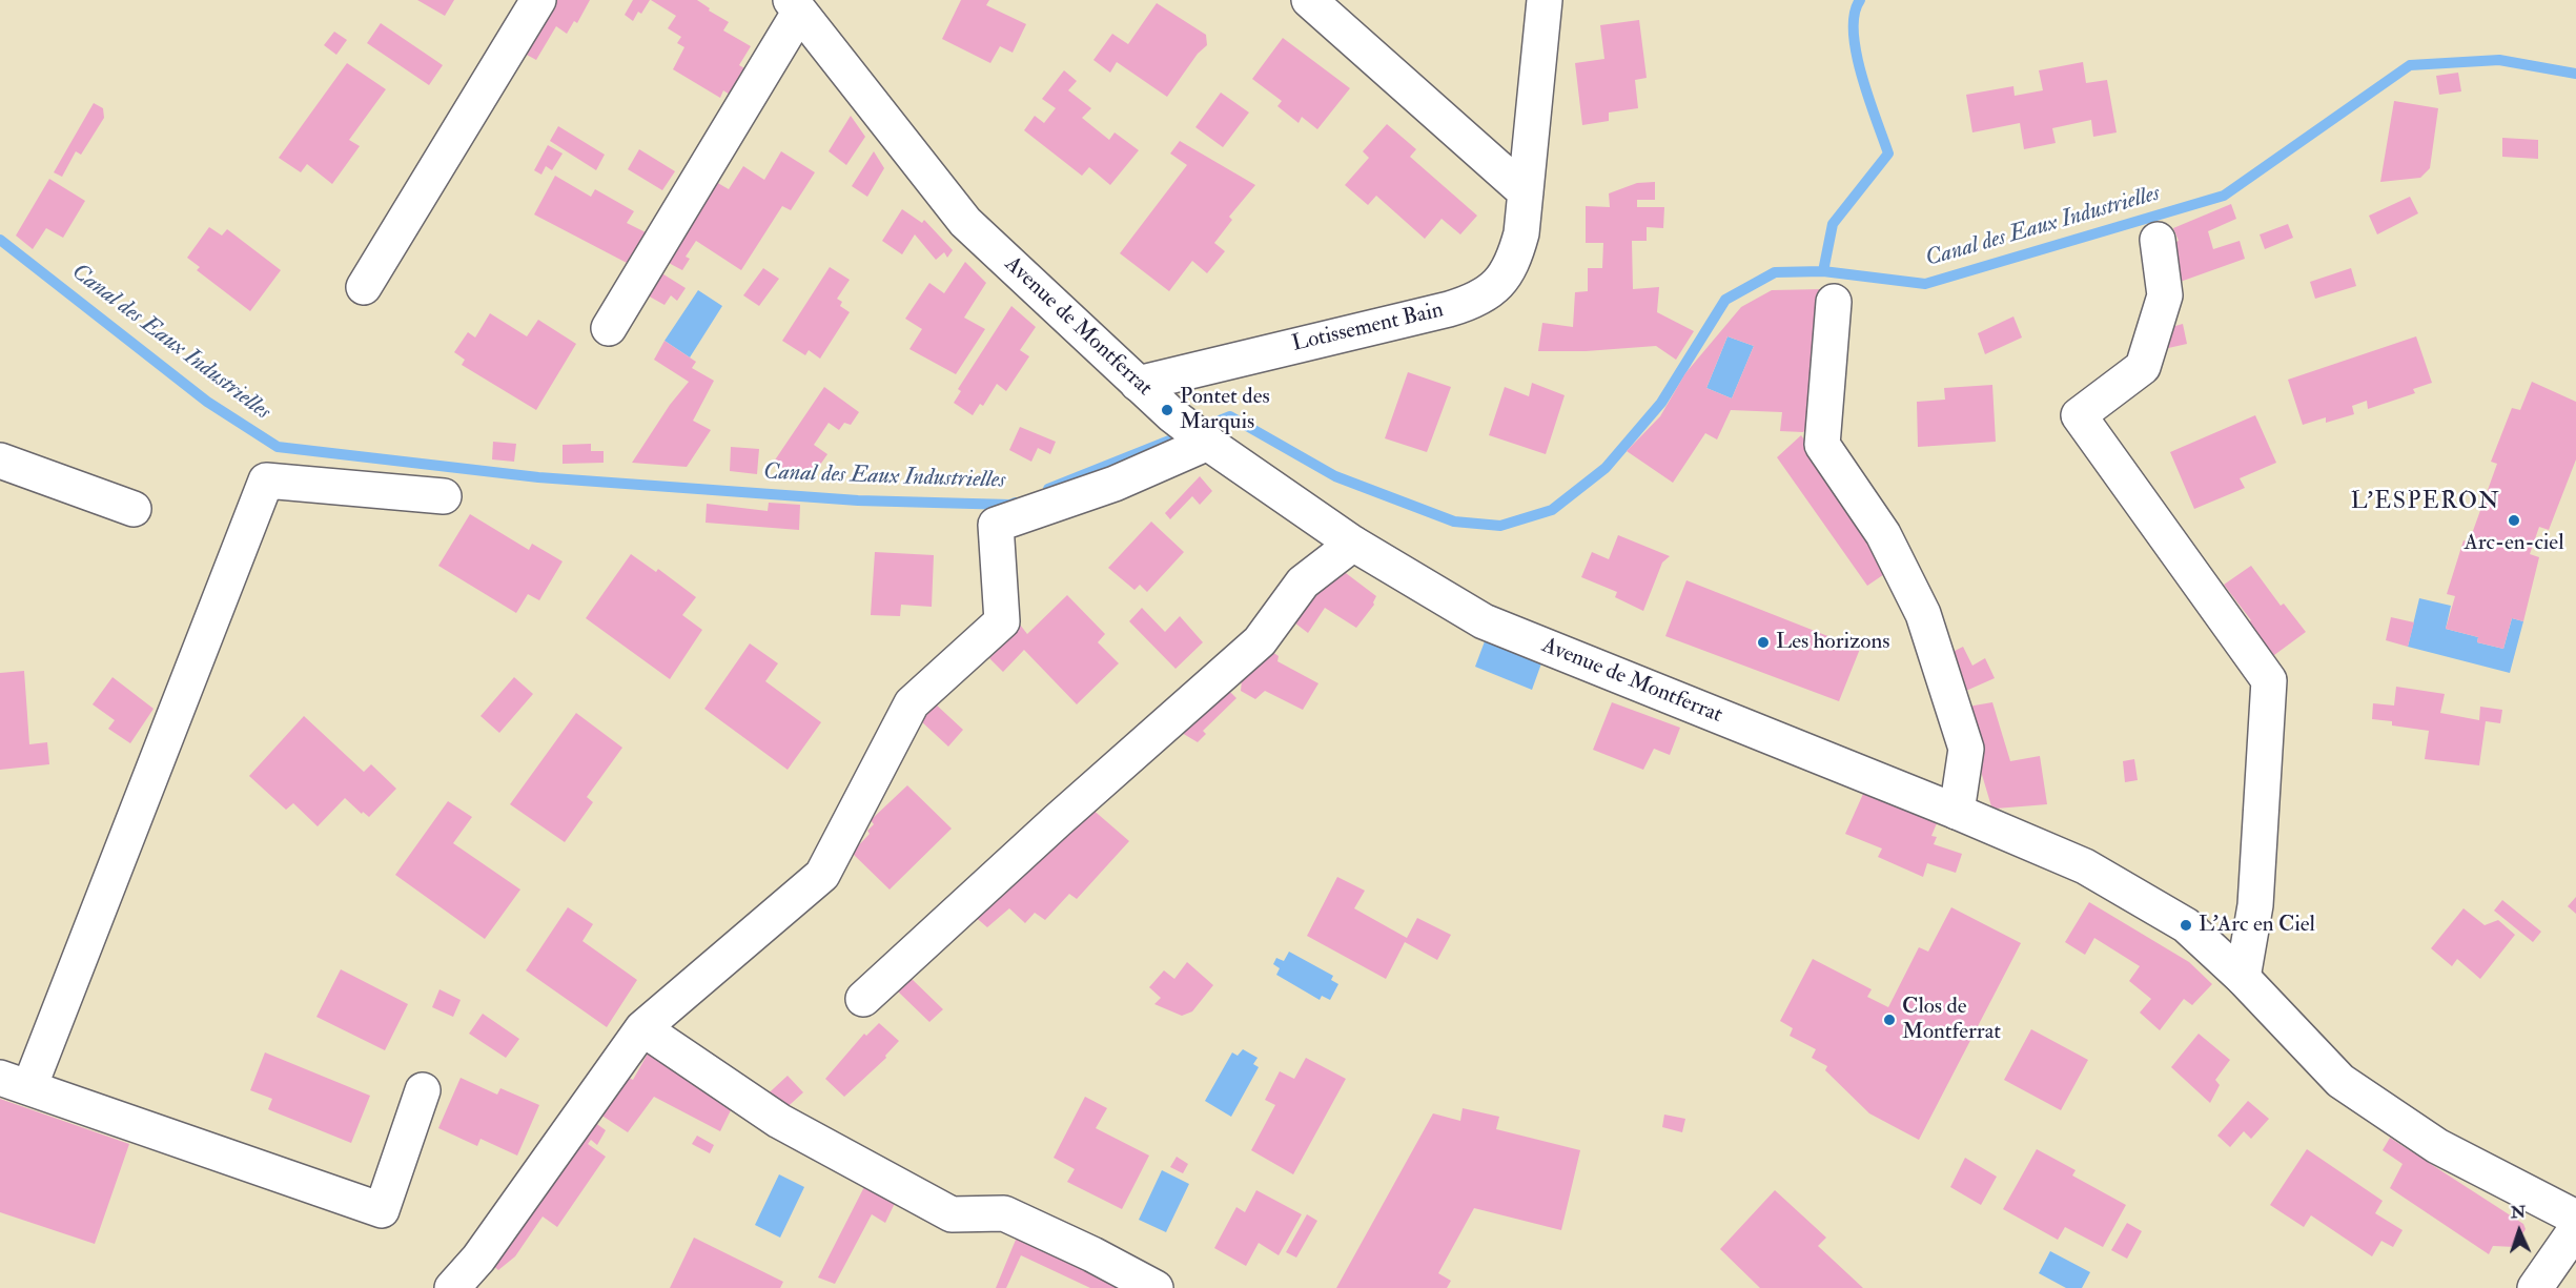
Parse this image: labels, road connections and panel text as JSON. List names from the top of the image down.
{
  "streets": {
    "street": ["Avenue de Montferrat", "Lotissement Bain"]
  },
  "crossings": [
    ["Avenue de Montferrat", "Lotissement Bain"]
  ],
  "districts": ["L'ESPERON"],
  "water": ["Canal des Eaux Industrielles"],
  "places": [
    "Pontet des Marquis",
    "Arc-en-ciel",
    "Les horizons",
    "L'Arc en Ciel",
    "Clos de Montferrat"
  ],
  "north": "top"
}
